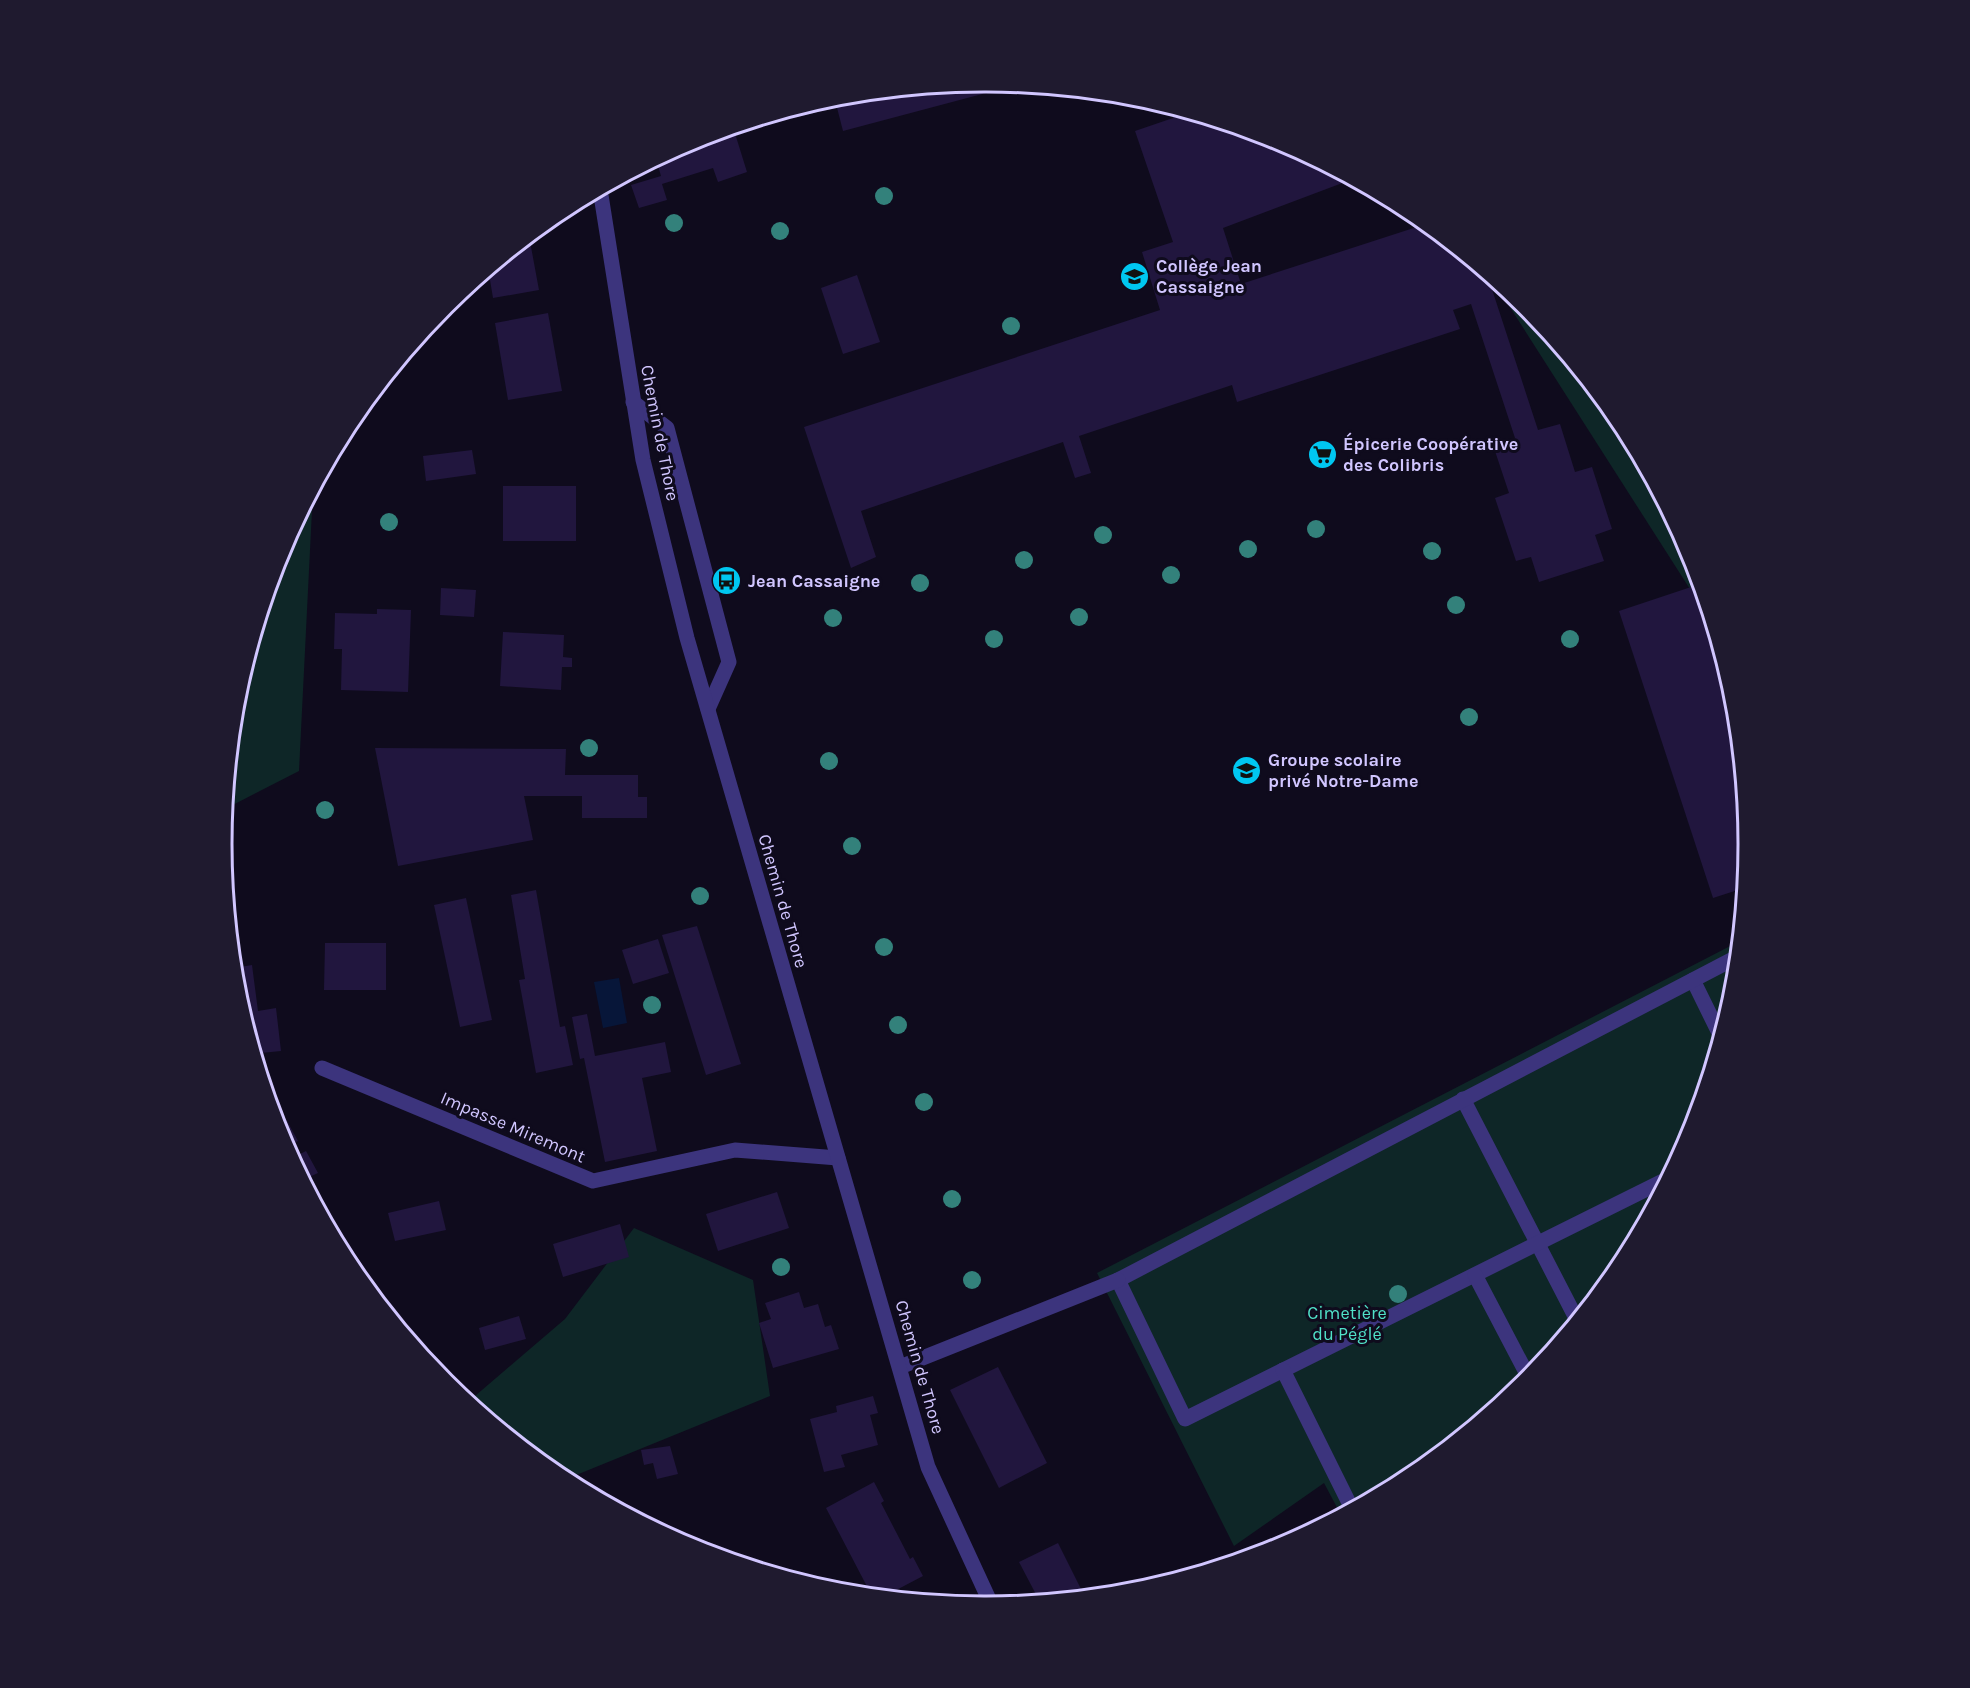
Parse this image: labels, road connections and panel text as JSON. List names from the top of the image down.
{
  "streets": {
    "street": ["Chemin de Thore", "Impasse Miremont"]
  },
  "crossings": [
    ["Chemin de Thore", "Impasse Miremont"]
  ],
  "parks": ["Cimetière du Péglé"],
  "places": {
    "school or university": ["Collège Jean Cassaigne", "Groupe scolaire privé Notre-Dame"],
    "supermarket": ["Épicerie Coopérative des Colibris"],
    "bus stop": ["Jean Cassaigne"]
  }
}
